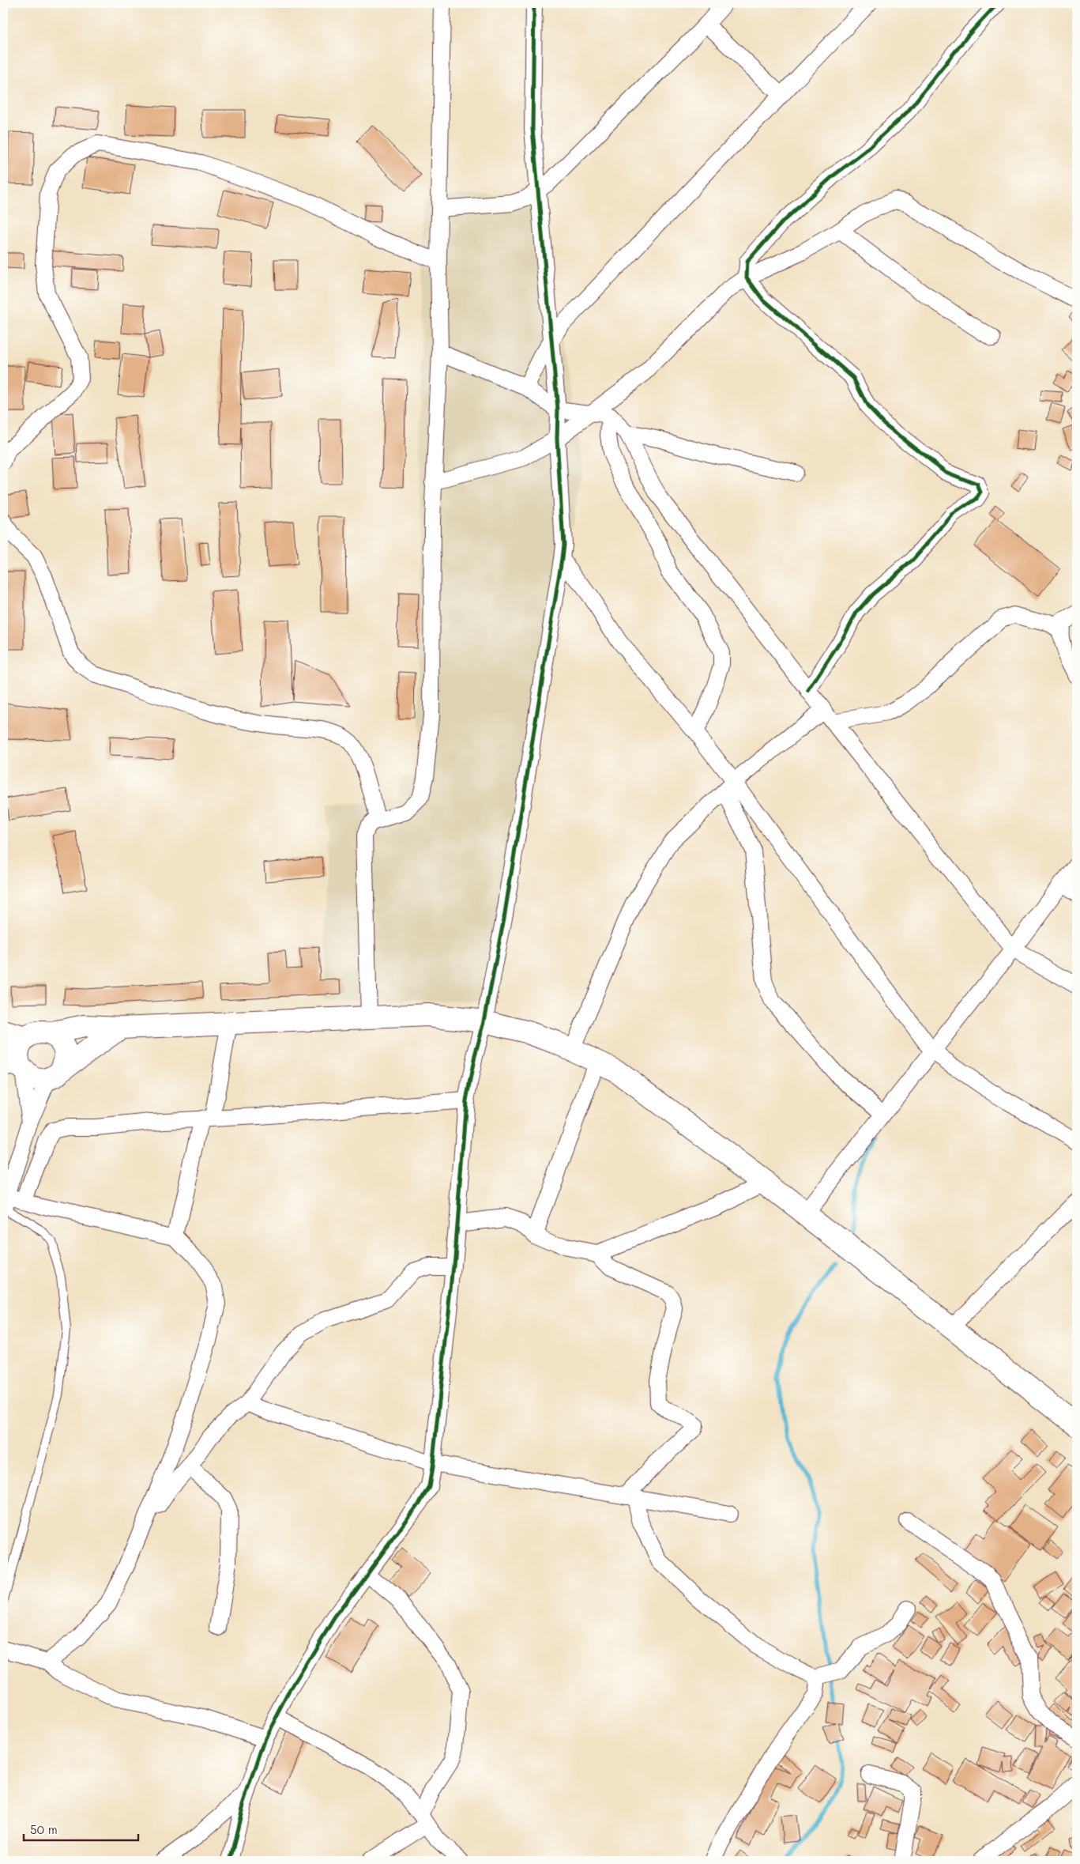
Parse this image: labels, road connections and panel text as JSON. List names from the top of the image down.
{
  "scale_bar": "50 m"
}
